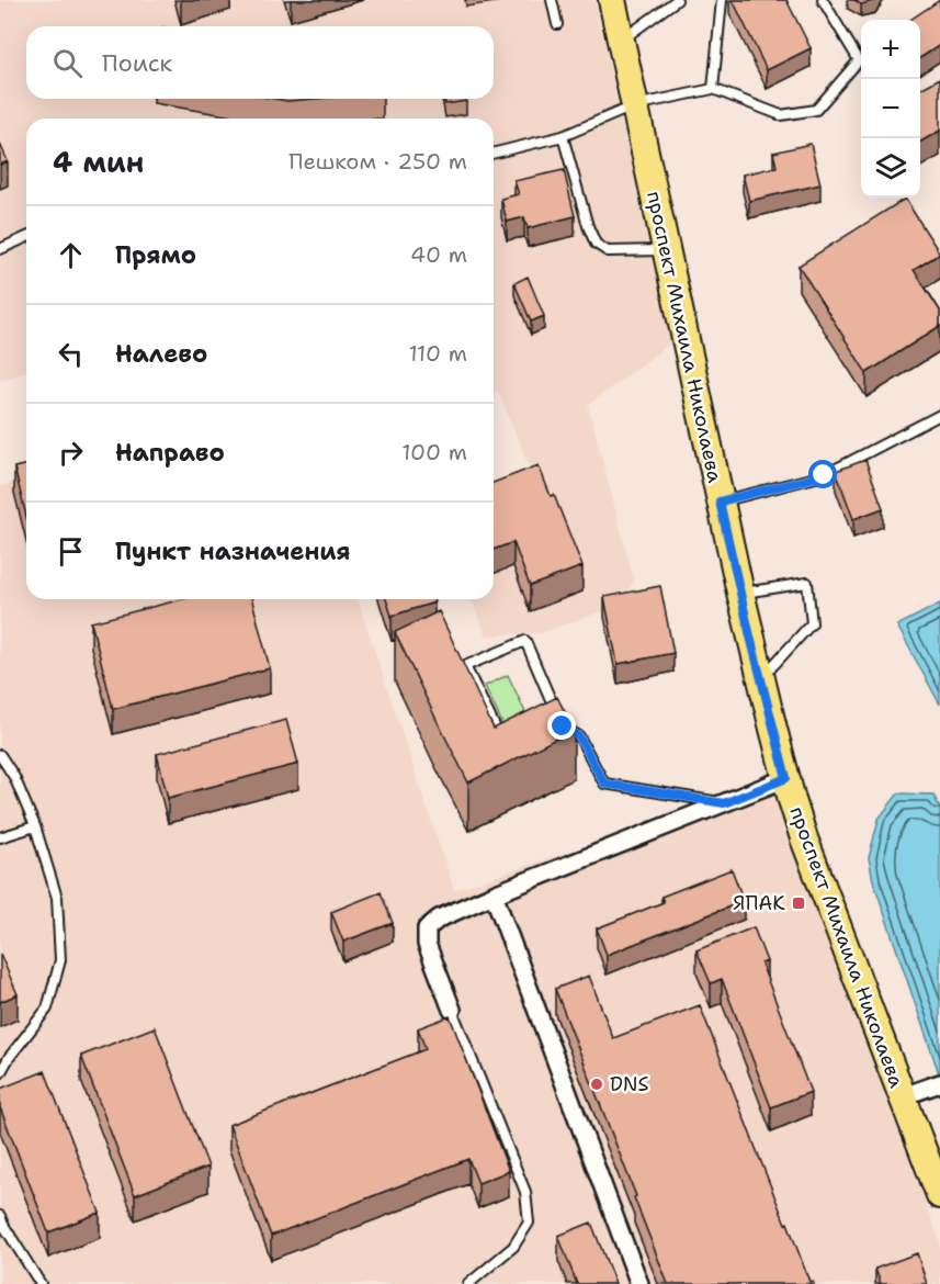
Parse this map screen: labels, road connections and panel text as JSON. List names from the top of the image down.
{
  "streets": {
    "main road": ["проспект Михаила Николаева"]
  },
  "places": {
    "transit": ["ЯПАК"],
    "other": ["DNS"]
  },
  "page": {
    "map_buttons": ["+", "−"],
    "search": "Поиск",
    "heading": ["4 мин", "Пешком · 250 m"],
    "list": [
      ["Прямо", "40 m"],
      ["Налево", "110 m"],
      ["Направо", "100 m"],
      "Пункт назначения"
    ]
  }
}
